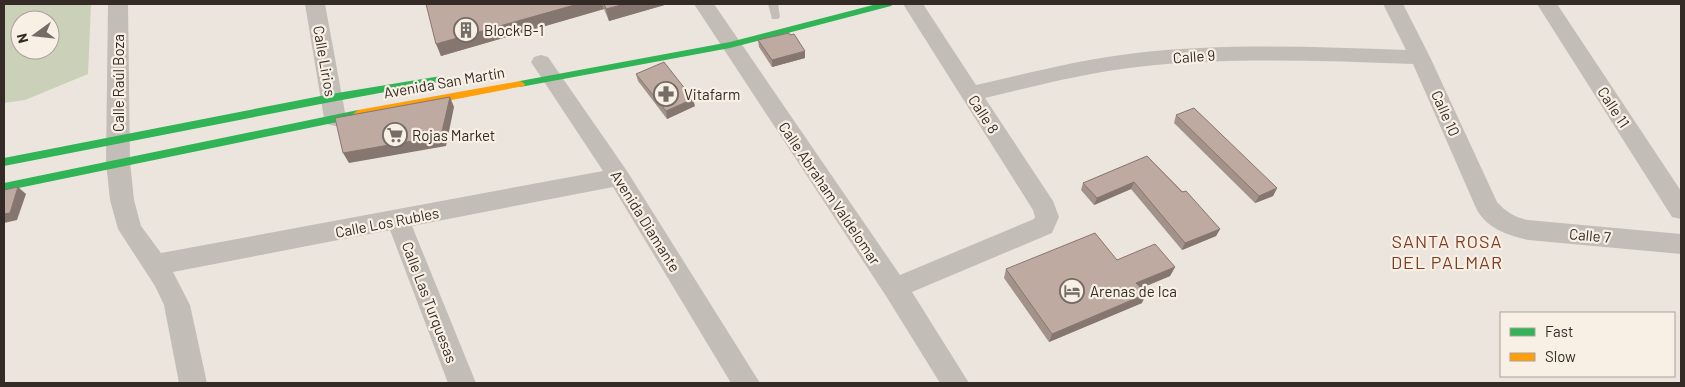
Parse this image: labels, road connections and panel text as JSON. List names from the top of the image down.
{
  "streets": {
    "main road": ["Avenida San Martín"],
    "street": [
      "Calle 9",
      "Calle Lirios",
      "Calle Raúl Boza",
      "Calle 11",
      "Calle 10",
      "Calle 8",
      "Calle Abraham Valdelomar",
      "Avenida Diamante",
      "Calle Los Rubles",
      "Calle 7",
      "Calle Las Turquesas"
    ]
  },
  "crossings": [
    ["Calle 9", "Calle 10"],
    ["Calle 9", "Calle 8"],
    ["Calle Lirios", "Avenida San Martín"],
    ["Avenida San Martín", "Calle Raúl Boza"],
    ["Avenida San Martín", "Calle Abraham Valdelomar"],
    ["Avenida San Martín", "Avenida Diamante"],
    ["Calle Raúl Boza", "Calle Los Rubles"],
    ["Calle 10", "Calle 7"],
    ["Calle 8", "Calle Abraham Valdelomar"],
    ["Avenida Diamante", "Calle Los Rubles"],
    ["Calle Los Rubles", "Calle Las Turquesas"]
  ],
  "districts": ["SANTA ROSA DEL PALMAR"],
  "places": {
    "building": ["Block B-1"],
    "pharmacy": ["Vitafarm"],
    "supermarket": ["Rojas Market"],
    "hotel": ["Arenas de Ica"]
  },
  "legend": ["Fast", "Slow"],
  "north": "left"
}
